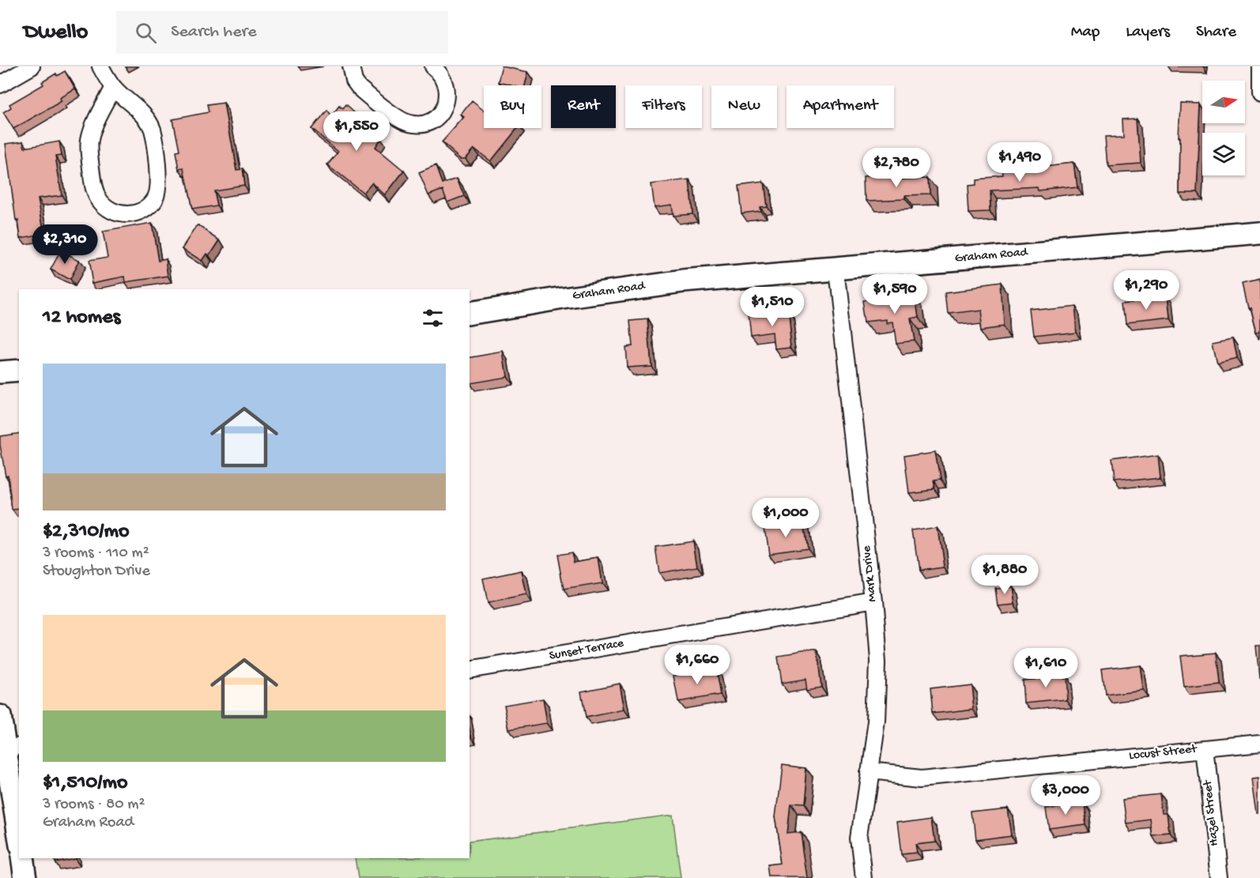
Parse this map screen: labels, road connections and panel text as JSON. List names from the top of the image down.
{
  "streets": {
    "street": [
      "Graham Road",
      "Mark Drive",
      "Sunset Terrace",
      "Locust Street",
      "Hazel Street"
    ]
  },
  "crossings": [
    ["Graham Road", "Mark Drive"],
    ["Mark Drive", "Sunset Terrace"],
    ["Mark Drive", "Locust Street"],
    ["Locust Street", "Hazel Street"]
  ],
  "north": "right",
  "page": {
    "header": "Dwello",
    "search": "Search here",
    "nav": ["Map", "Layers", "Share"],
    "chip": [
      "Buy",
      "Rent",
      "Filters",
      "New",
      "Apartment"
    ],
    "price": [
      "$1,550",
      "$1,490",
      "$2,780",
      "$2,310",
      "$1,290",
      "$1,590",
      "$1,510",
      "$1,000",
      "$1,880",
      "$1,660",
      "$1,610",
      "$3,000"
    ],
    "heading": "12 homes",
    "list": [
      {
        "name": "$2,310/mo",
        "note": "3 rooms · 110 m² · Stoughton Drive"
      },
      {
        "name": "$1,510/mo",
        "note": "3 rooms · 80 m² · Graham Road"
      }
    ]
  }
}
